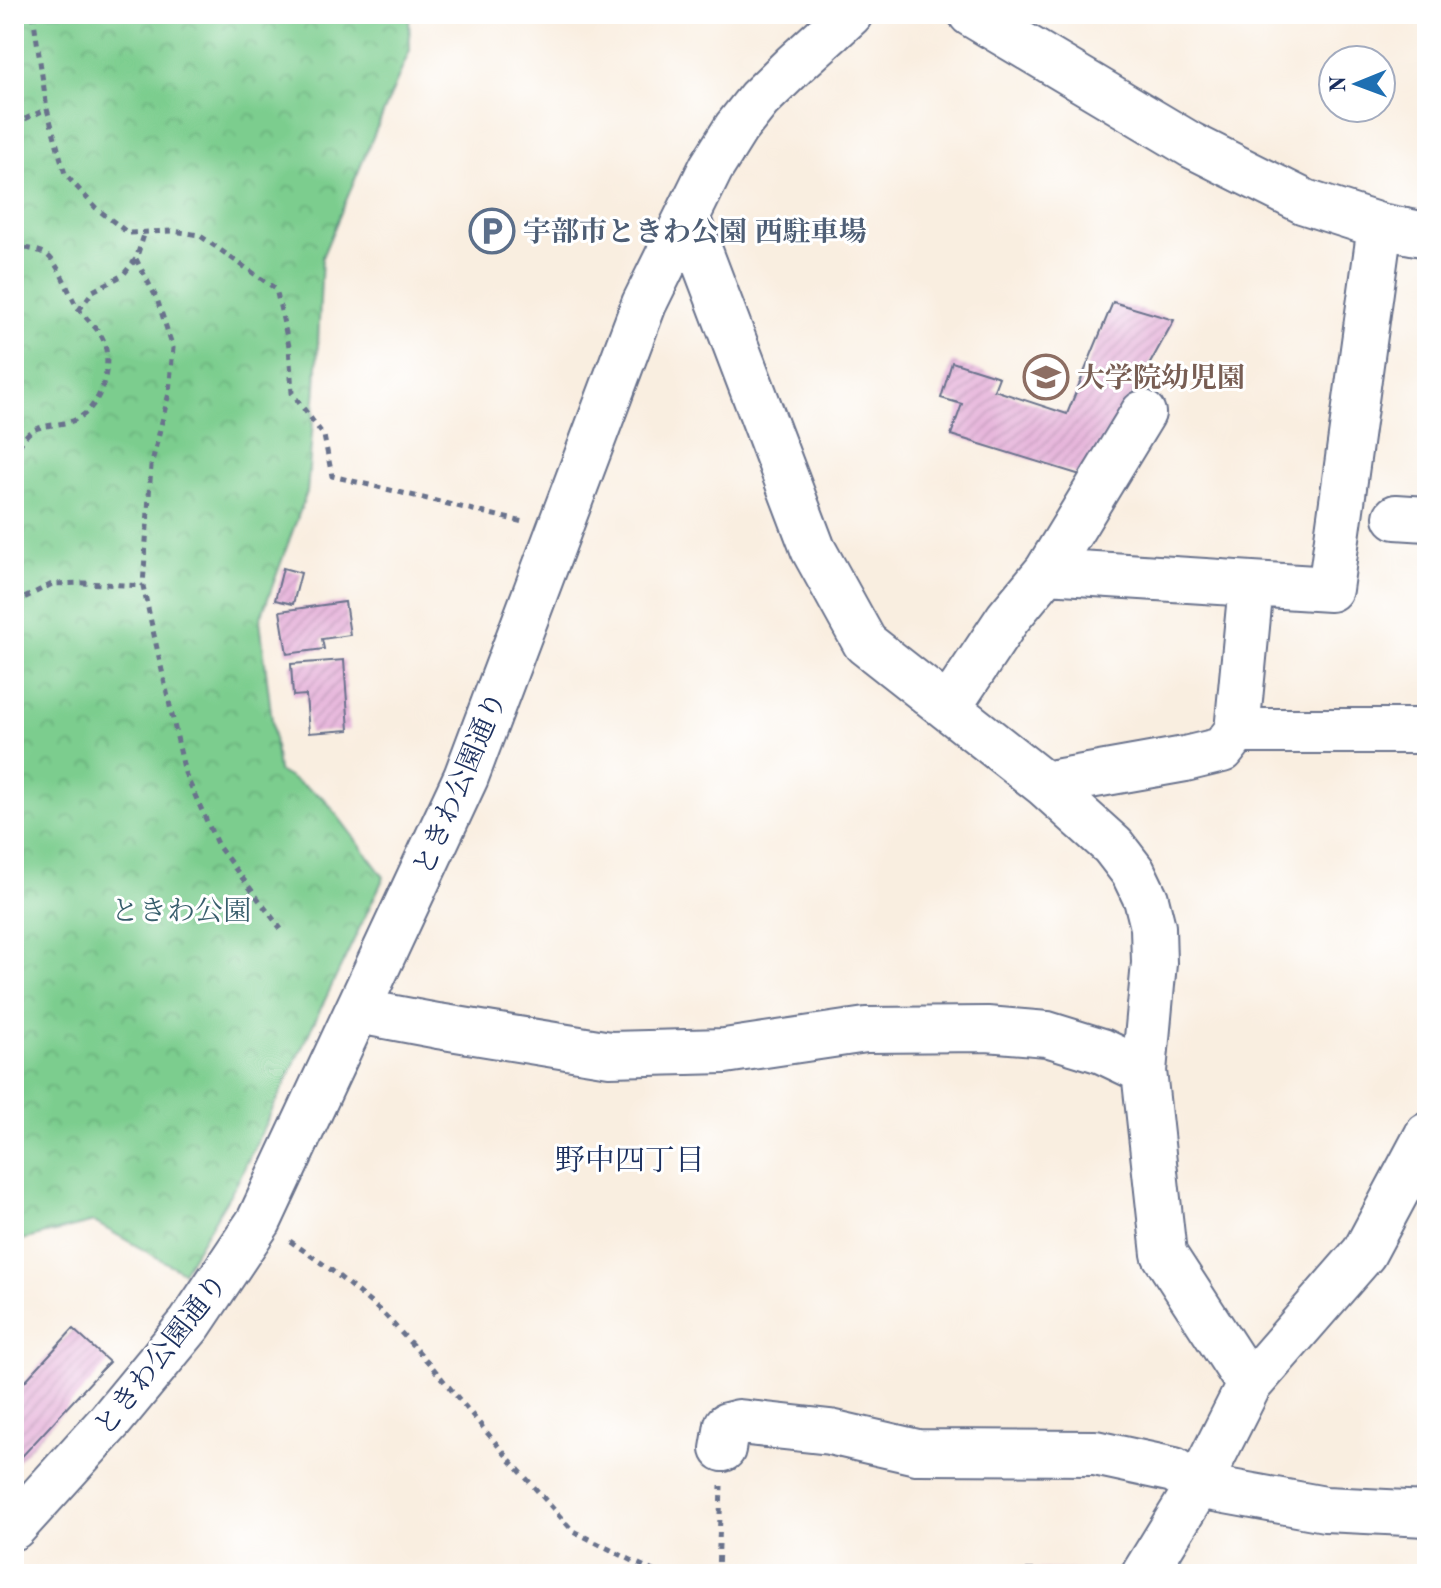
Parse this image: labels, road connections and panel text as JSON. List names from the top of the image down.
{
  "streets": {
    "street": ["ときわ公園通り"]
  },
  "districts": ["野中四丁目"],
  "parks": ["ときわ公園"],
  "places": {
    "parking": ["宇部市ときわ公園 西駐車場"],
    "school or university": ["大学院幼児園"]
  },
  "north": "left"
}
